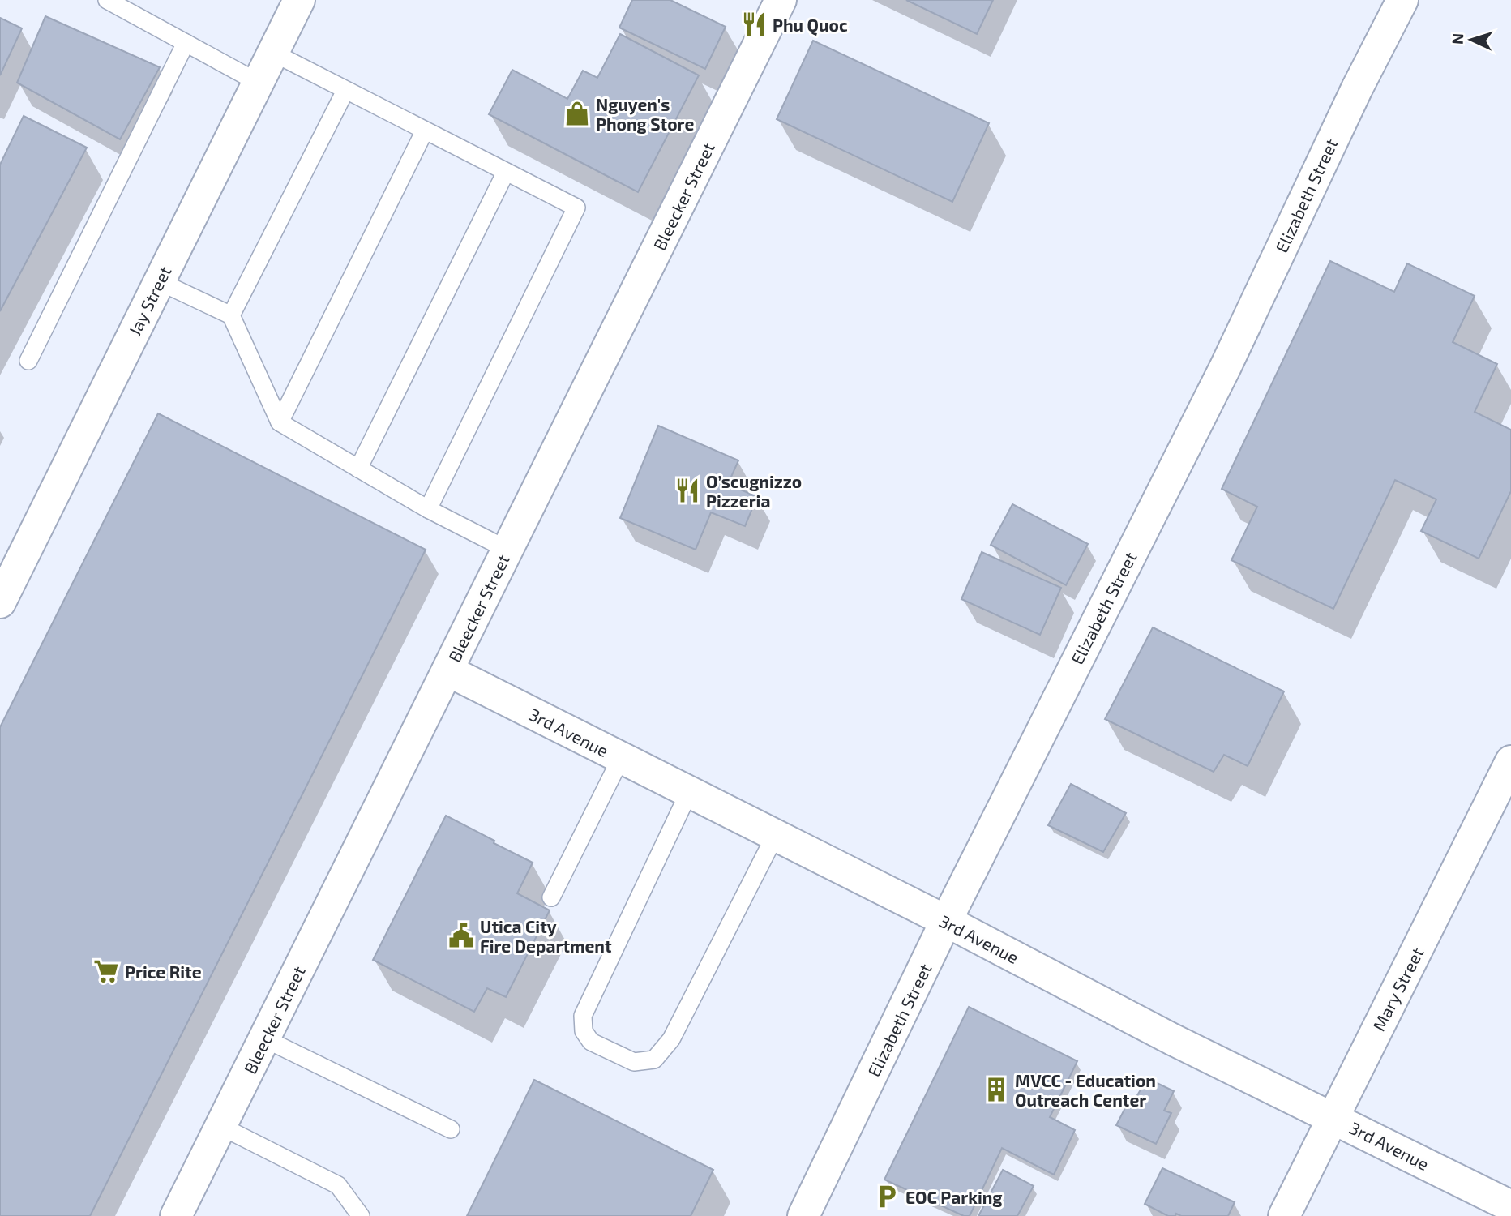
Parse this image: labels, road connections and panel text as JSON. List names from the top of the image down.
{
  "streets": {
    "street": [
      "Elizabeth Street",
      "Bleecker Street",
      "Jay Street",
      "3rd Avenue",
      "Mary Street"
    ]
  },
  "crossings": [
    ["Elizabeth Street", "3rd Avenue"],
    ["Bleecker Street", "3rd Avenue"],
    ["3rd Avenue", "Mary Street"]
  ],
  "places": {
    "restaurant": ["Phu Quoc", "O’scugnizzo Pizzeria"],
    "shop": ["Nguyen's Phong Store"],
    "public building": ["Utica City Fire Department"],
    "supermarket": ["Price Rite"],
    "building": ["MVCC - Education Outreach Center"],
    "parking": ["EOC Parking"]
  },
  "north": "left"
}
